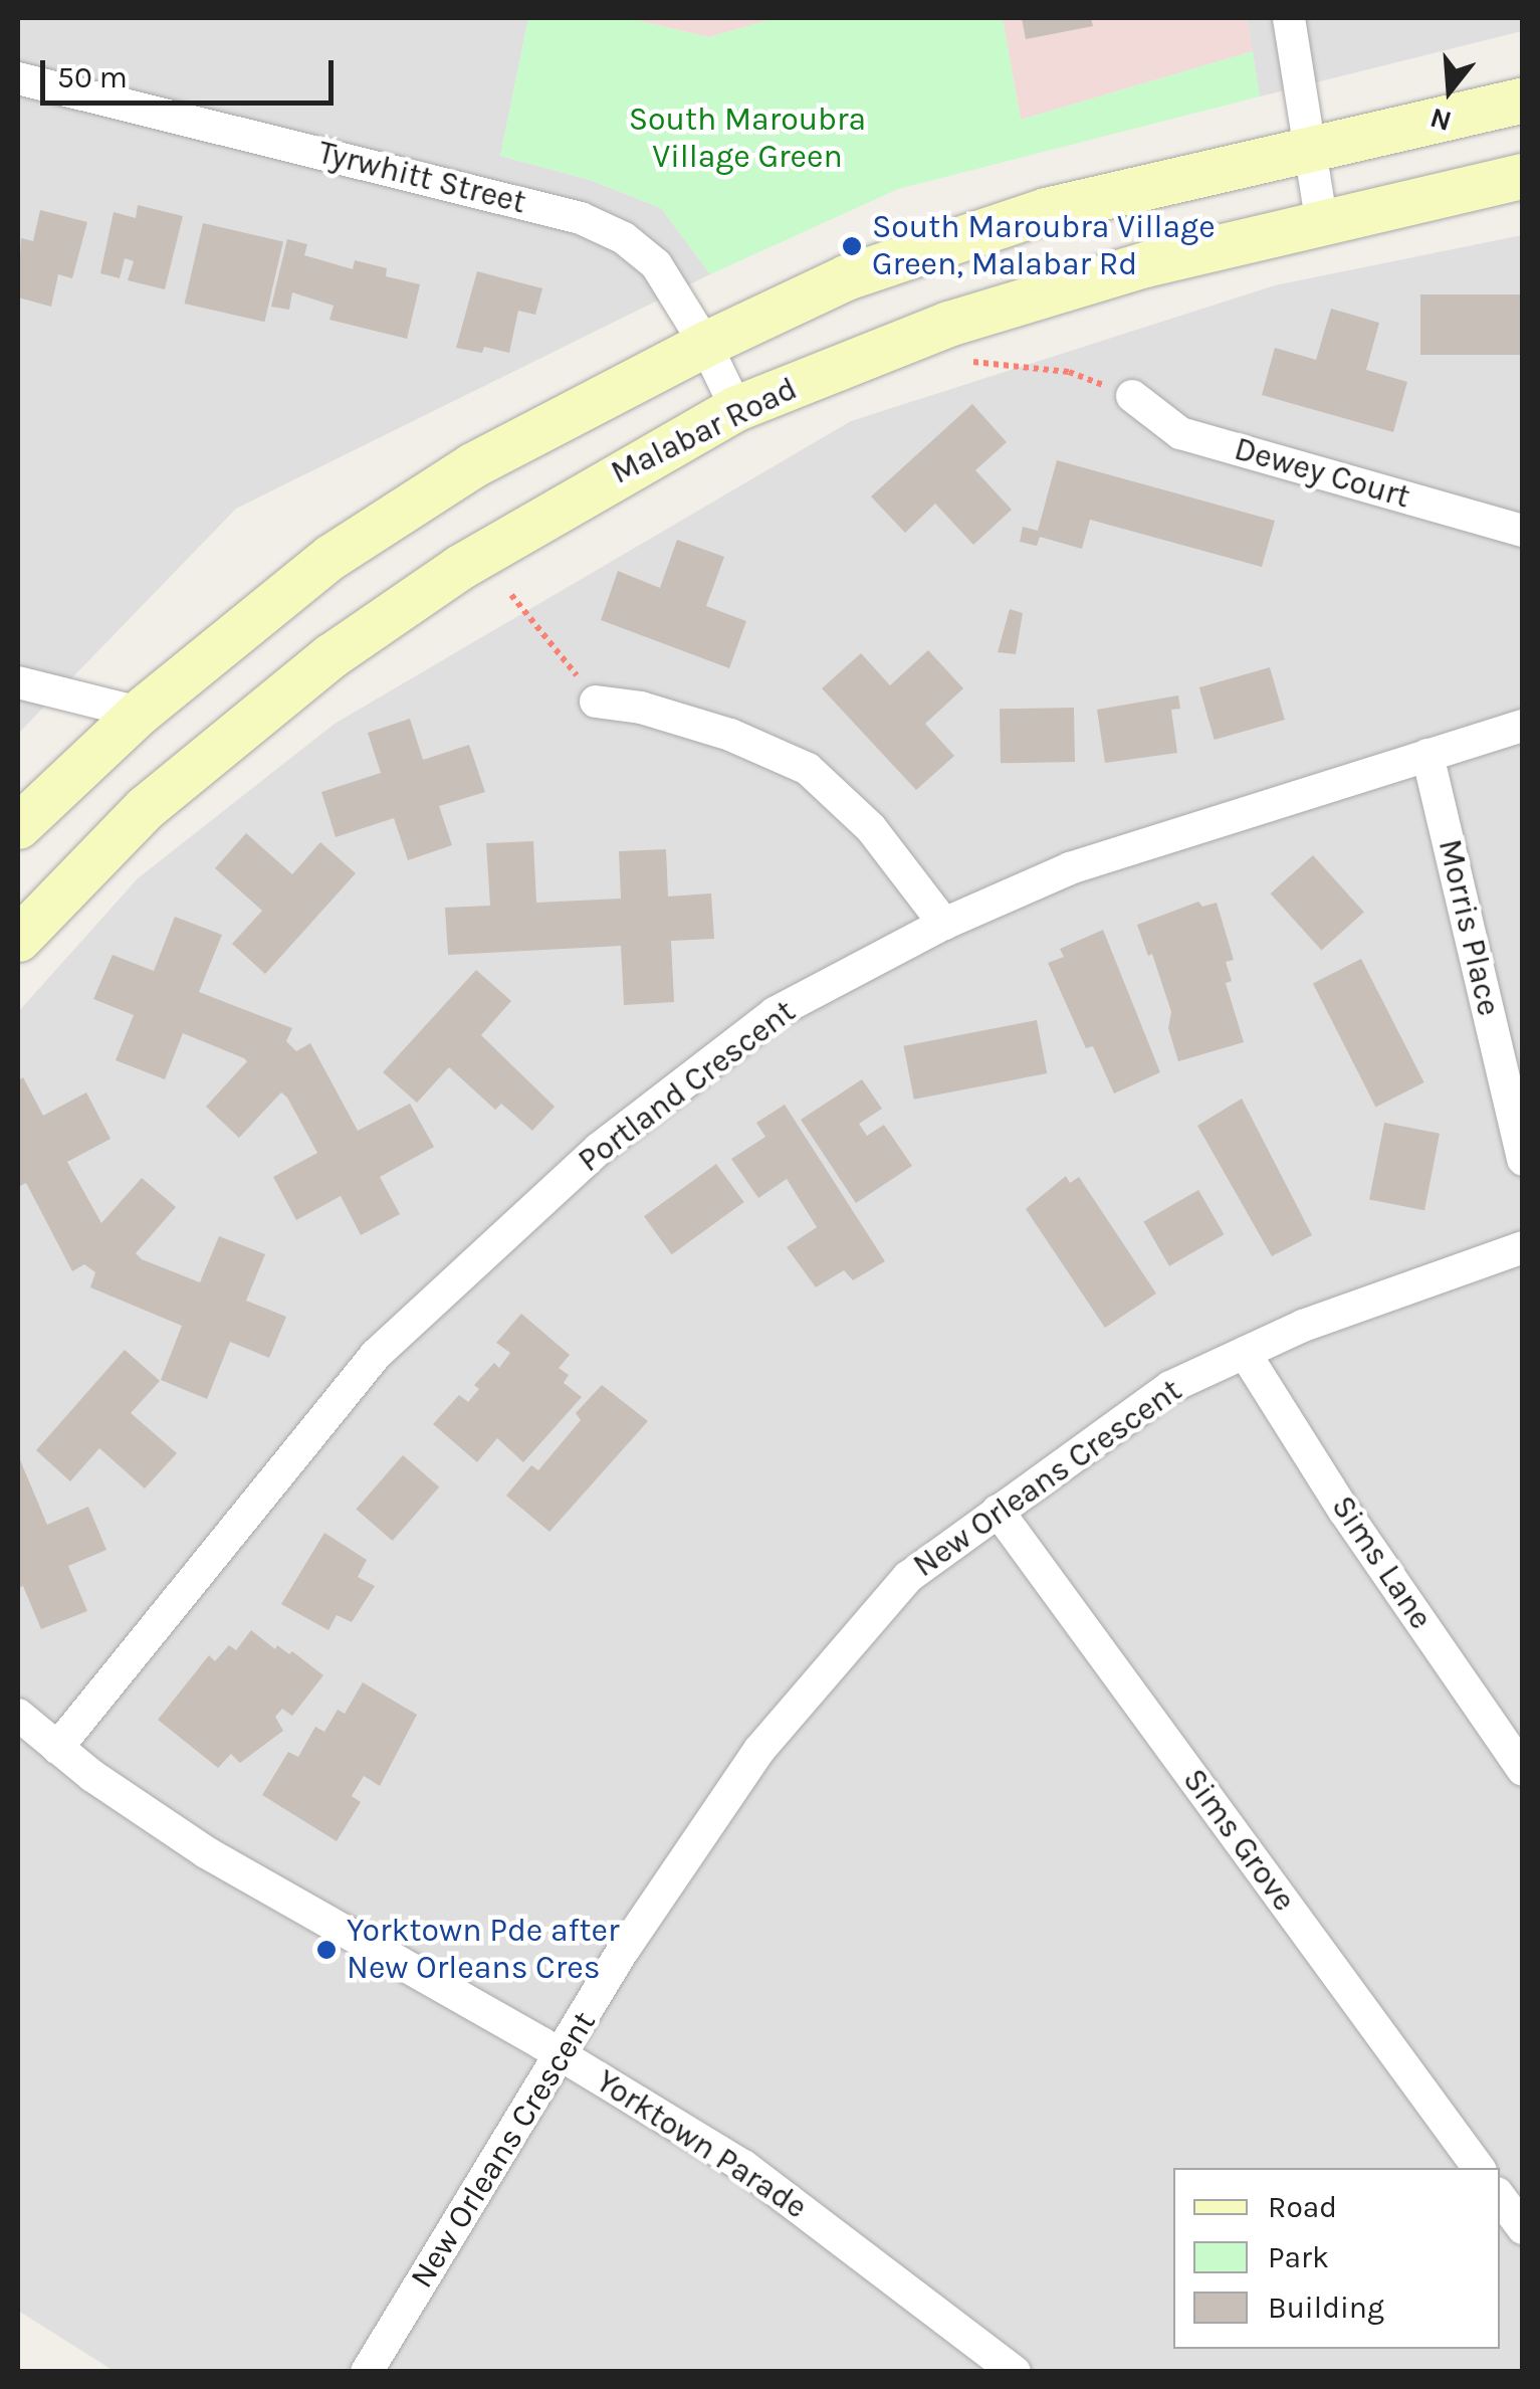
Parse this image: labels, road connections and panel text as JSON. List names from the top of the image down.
{
  "streets": {
    "main road": ["Malabar Road"],
    "street": [
      "Tyrwhitt Street",
      "Dewey Court",
      "Morris Place",
      "Portland Crescent",
      "New Orleans Crescent",
      "Sims Lane",
      "Sims Grove",
      "Yorktown Parade"
    ]
  },
  "crossings": [
    ["Tyrwhitt Street", "Malabar Road"],
    ["Morris Place", "Portland Crescent"],
    ["Portland Crescent", "Yorktown Parade"],
    ["New Orleans Crescent", "Sims Lane"],
    ["New Orleans Crescent", "Sims Grove"],
    ["New Orleans Crescent", "Yorktown Parade"]
  ],
  "parks": ["South Maroubra Village Green"],
  "places": ["South Maroubra Village Green, Malabar Rd", "Yorktown Pde after New Orleans Cres"],
  "legend": ["Road", "Park", "Building"],
  "scale_bar": "50 m",
  "north": "bottom"
}
